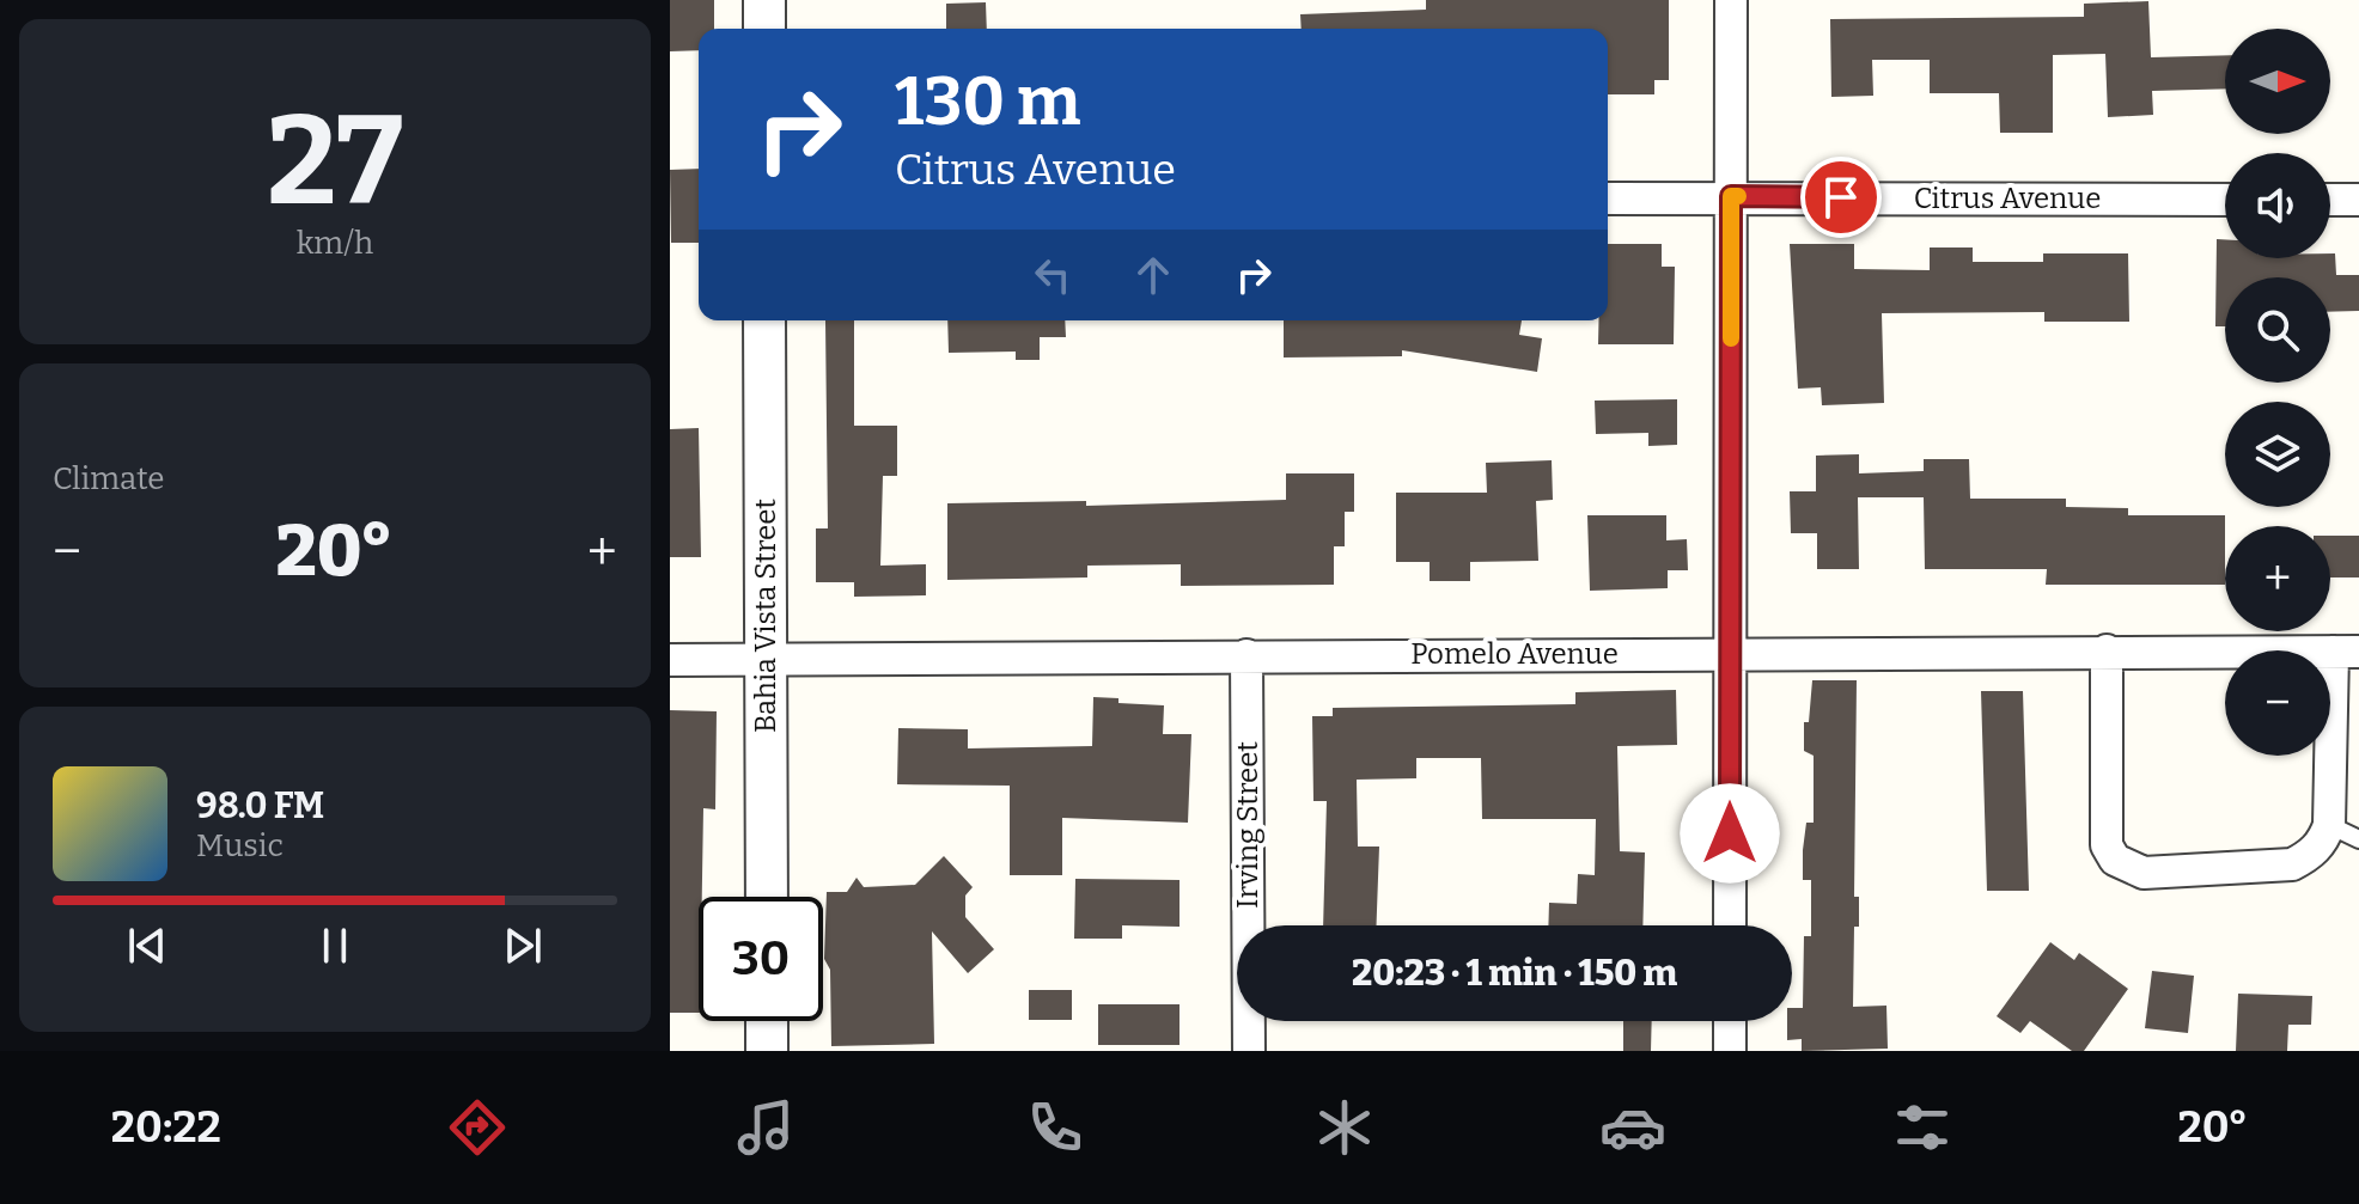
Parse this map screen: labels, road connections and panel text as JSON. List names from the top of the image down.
{
  "streets": {
    "street": [
      "Citrus Avenue",
      "Bahia Vista Street",
      "Pomelo Avenue",
      "Irving Street"
    ]
  },
  "crossings": [
    ["Bahia Vista Street", "Pomelo Avenue"],
    ["Pomelo Avenue", "Irving Street"]
  ],
  "north": "right",
  "page": {
    "tile": [
      ["27", "km/h"],
      "Climate"
    ],
    "map_buttons": ["+", "−"],
    "turn": ["130 m", "Citrus Avenue"],
    "heat": ["−", "20°", "+"],
    "song": ["98.0 FM", "Music"],
    "limit": "30",
    "trip": "20:23 · 1 min · 150 m",
    "tabs": ["20:22", "20°"]
  }
}
